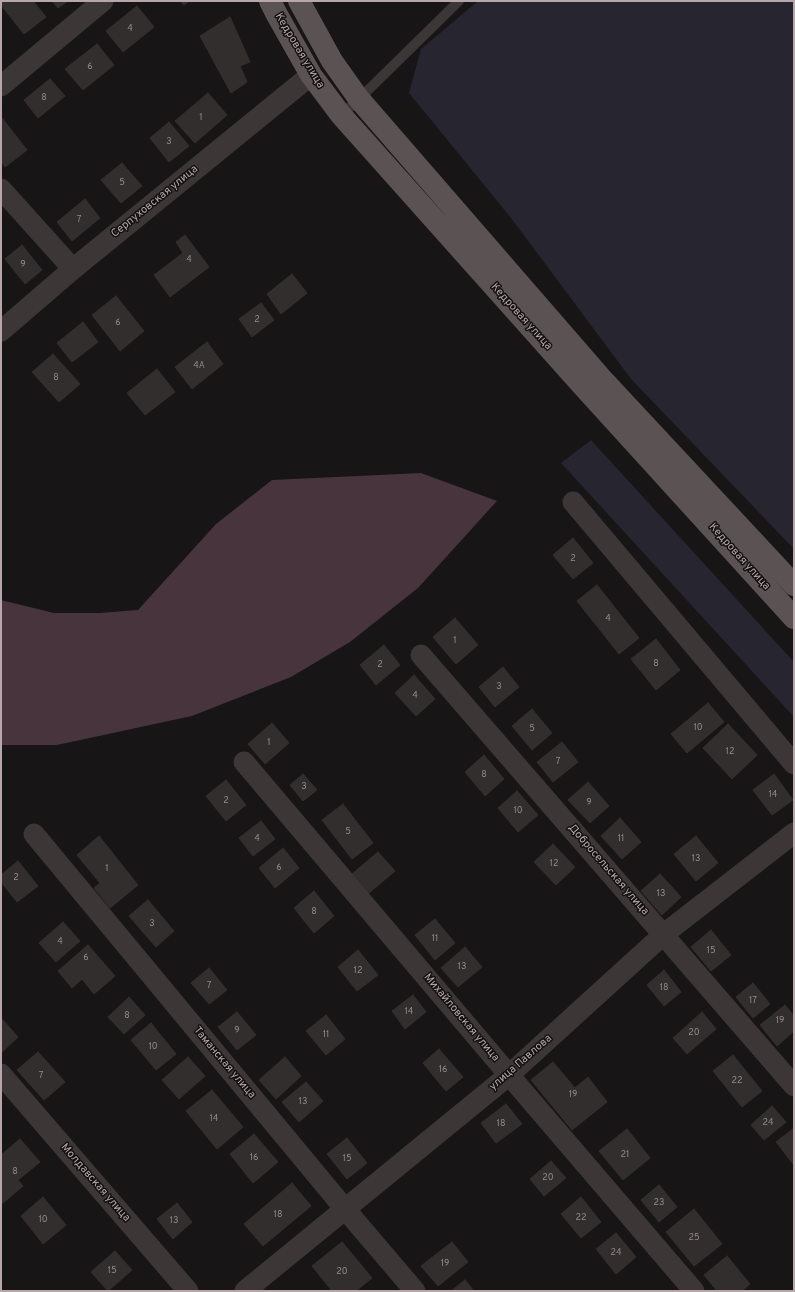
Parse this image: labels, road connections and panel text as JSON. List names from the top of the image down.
{
  "streets": {
    "main road": ["Кедровая улица"],
    "street": [
      "Серпуховская улица",
      "Добросельская улица",
      "Михайловская улица",
      "Таманская улица",
      "улица Павлова",
      "Молдавская улица"
    ]
  },
  "crossings": [
    ["Кедровая улица", "Серпуховская улица"],
    ["Добросельская улица", "улица Павлова"],
    ["Михайловская улица", "улица Павлова"],
    ["Таманская улица", "улица Павлова"]
  ],
  "house_numbers": [
    "4",
    "6",
    "8",
    "1",
    "3",
    "5",
    "7",
    "4",
    "9",
    "2",
    "6",
    "4А",
    "8",
    "2",
    "4",
    "1",
    "8",
    "2",
    "3",
    "4",
    "10",
    "5",
    "1",
    "12",
    "7",
    "8",
    "3",
    "14",
    "2",
    "9",
    "10",
    "5",
    "4",
    "11",
    "13",
    "12",
    "6",
    "1",
    "2",
    "13",
    "8",
    "3",
    "11",
    "4",
    "15",
    "6",
    "13",
    "12",
    "7",
    "18",
    "17",
    "14",
    "8",
    "19",
    "9",
    "20",
    "11",
    "10",
    "16",
    "7",
    "22",
    "19",
    "13",
    "14",
    "24",
    "18",
    "21",
    "16",
    "15",
    "8",
    "20",
    "23",
    "18",
    "22",
    "10",
    "13",
    "25",
    "24",
    "19",
    "15",
    "20"
  ]
}
